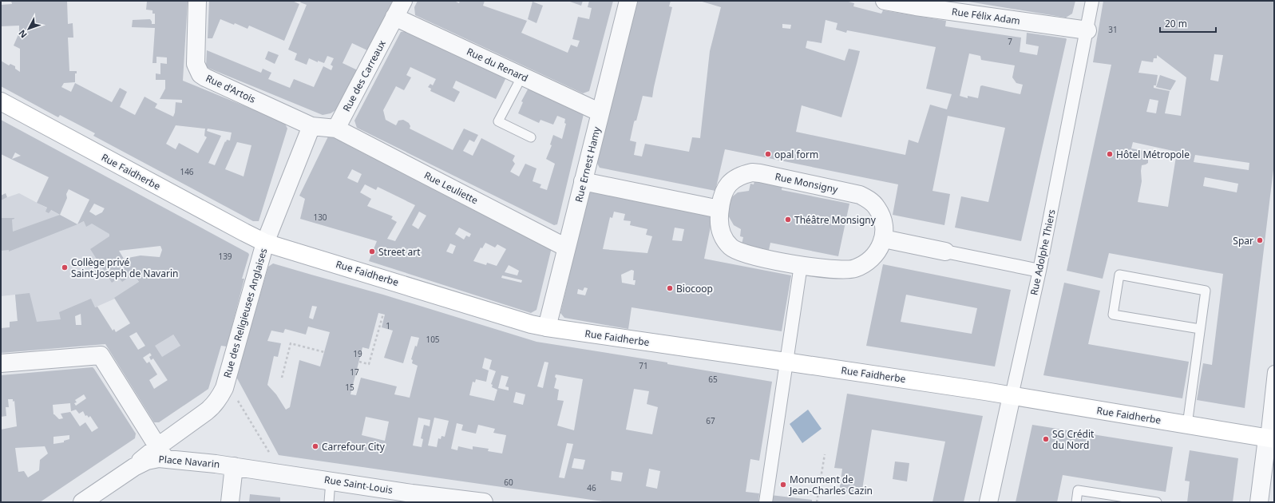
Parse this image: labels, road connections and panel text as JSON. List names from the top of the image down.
{
  "streets": {
    "main road": ["Rue Faidherbe"],
    "street": [
      "Rue Félix Adam",
      "Rue du Renard",
      "Rue des Carreaux",
      "Rue d'Artois",
      "Rue Ernest Hamy",
      "Rue Monsigny",
      "Rue Leuliette",
      "Rue Adolphe Thiers",
      "Rue des Religieuses Anglaises",
      "Place Navarin",
      "Rue Saint-Louis"
    ]
  },
  "crossings": [
    ["Rue Félix Adam", "Rue Adolphe Thiers"],
    ["Rue du Renard", "Rue des Carreaux"],
    ["Rue du Renard", "Rue Ernest Hamy"],
    ["Rue des Carreaux", "Rue Leuliette"],
    ["Rue d'Artois", "Rue des Religieuses Anglaises"],
    ["Rue Ernest Hamy", "Rue Faidherbe"],
    ["Rue Ernest Hamy", "Rue Leuliette"],
    ["Rue Faidherbe", "Rue Adolphe Thiers"],
    ["Rue Faidherbe", "Rue des Religieuses Anglaises"],
    ["Rue des Religieuses Anglaises", "Place Navarin"],
    ["Place Navarin", "Rue Saint-Louis"]
  ],
  "places": [
    "opal form",
    "Hôtel Métropole",
    "Théâtre Monsigny",
    "Spar",
    "Street art",
    "Collège privé Saint-Joseph de Navarin",
    "Biocoop",
    "SG Crédit du Nord",
    "Carrefour City",
    "Monument de Jean-Charles Cazin"
  ],
  "house_numbers": [
    "31",
    "7",
    "146",
    "130",
    "139",
    "1",
    "105",
    "19",
    "71",
    "17",
    "65",
    "15",
    "67",
    "60",
    "46"
  ],
  "scale_bar": "20 m",
  "north": "bottom left"
}
